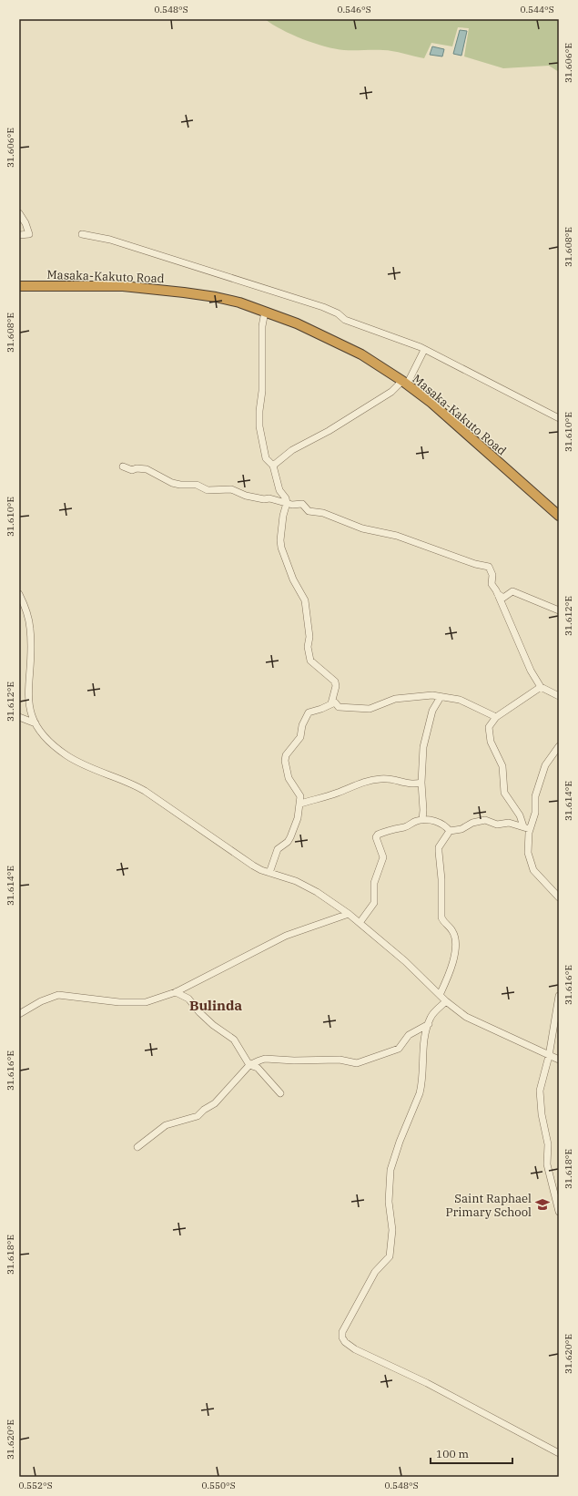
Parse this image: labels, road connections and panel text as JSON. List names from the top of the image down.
{
  "streets": {
    "highway": ["Masaka-Kakuto Road"]
  },
  "districts": ["Bulinda"],
  "places": {
    "school or university": ["Saint Raphael Primary School"]
  },
  "scale_bar": "100 m",
  "coordinates": [
    "0.548°S",
    "0.546°S",
    "0.544°S",
    "31.606°E",
    "31.608°E",
    "31.610°E",
    "31.612°E",
    "31.614°E",
    "31.616°E",
    "31.618°E",
    "31.620°E",
    "0.552°S",
    "0.550°S"
  ]
}
